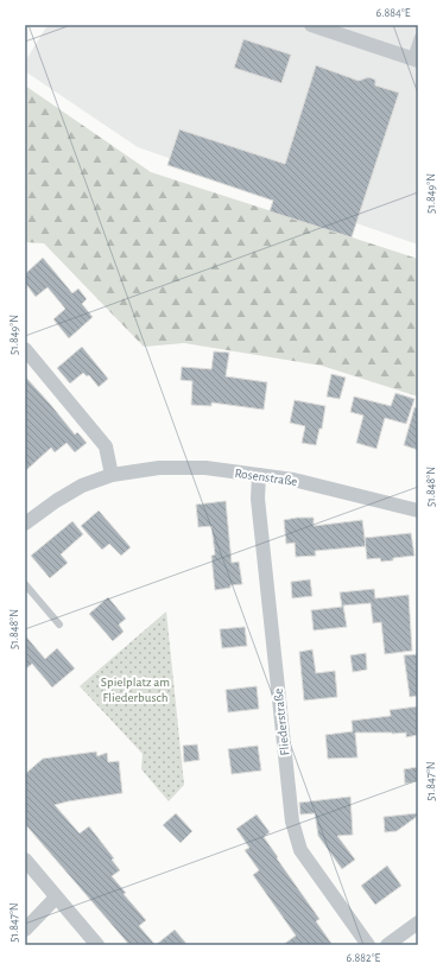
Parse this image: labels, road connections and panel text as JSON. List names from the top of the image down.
{
  "streets": {
    "street": ["Rosenstraße", "Fliederstraße"]
  },
  "crossings": [
    ["Rosenstraße", "Fliederstraße"]
  ],
  "parks": ["Spielplatz am Fliederbusch"],
  "coordinates": [
    "6.884°E",
    "51.849°N",
    "51.848°N",
    "51.847°N",
    "6.882°E"
  ]
}
